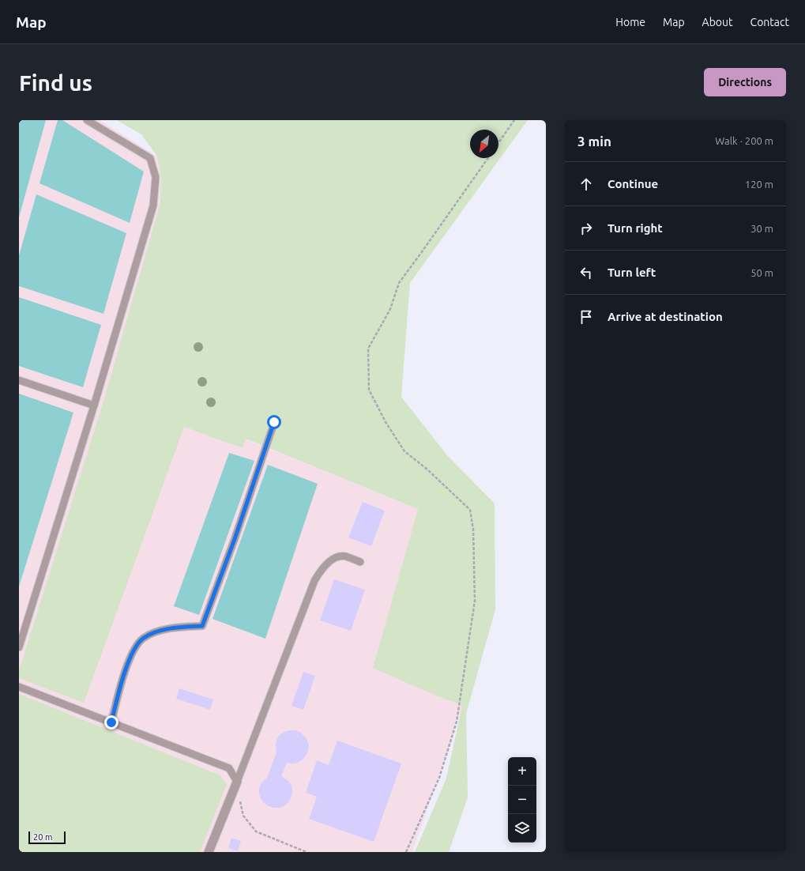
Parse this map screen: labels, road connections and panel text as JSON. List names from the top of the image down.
{
  "scale_bar": "20 m",
  "north": "bottom left",
  "page": {
    "header": "Map",
    "nav": [
      "Home",
      "Map",
      "About",
      "Contact"
    ],
    "buttons": "Directions",
    "title": "Find us",
    "heading": ["3 min", "Walk · 200 m"],
    "list": [
      ["Continue", "120 m"],
      ["Turn right", "30 m"],
      ["Turn left", "50 m"],
      "Arrive at destination"
    ],
    "map_buttons": ["+", "−"],
    "scale": "20 m"
  }
}
